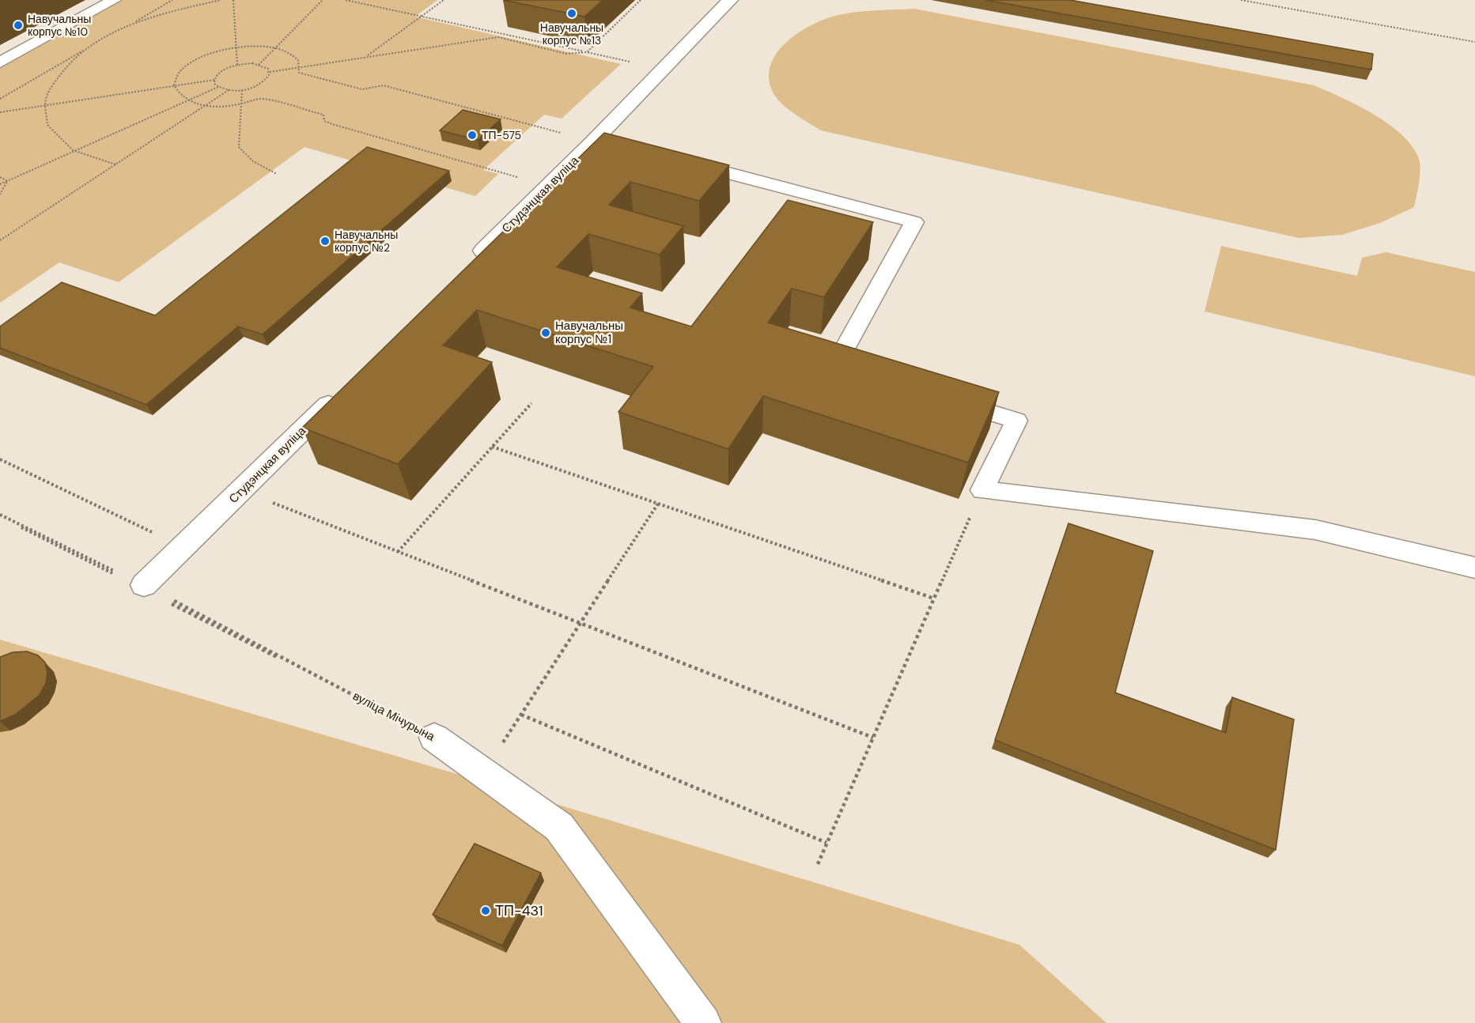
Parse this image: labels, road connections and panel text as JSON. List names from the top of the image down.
{
  "streets": {
    "street": ["Студэнцкая вуліца", "вуліца Мічурына"]
  },
  "crossings": [
    ["Студэнцкая вуліца", "вуліца Мічурына"]
  ],
  "places": [
    "Навучальны корпус №13",
    "Навучальны корпус №10",
    "ТП-575",
    "Навучальны корпус №2",
    "Навучальны корпус №1",
    "ТП-431"
  ]
}
